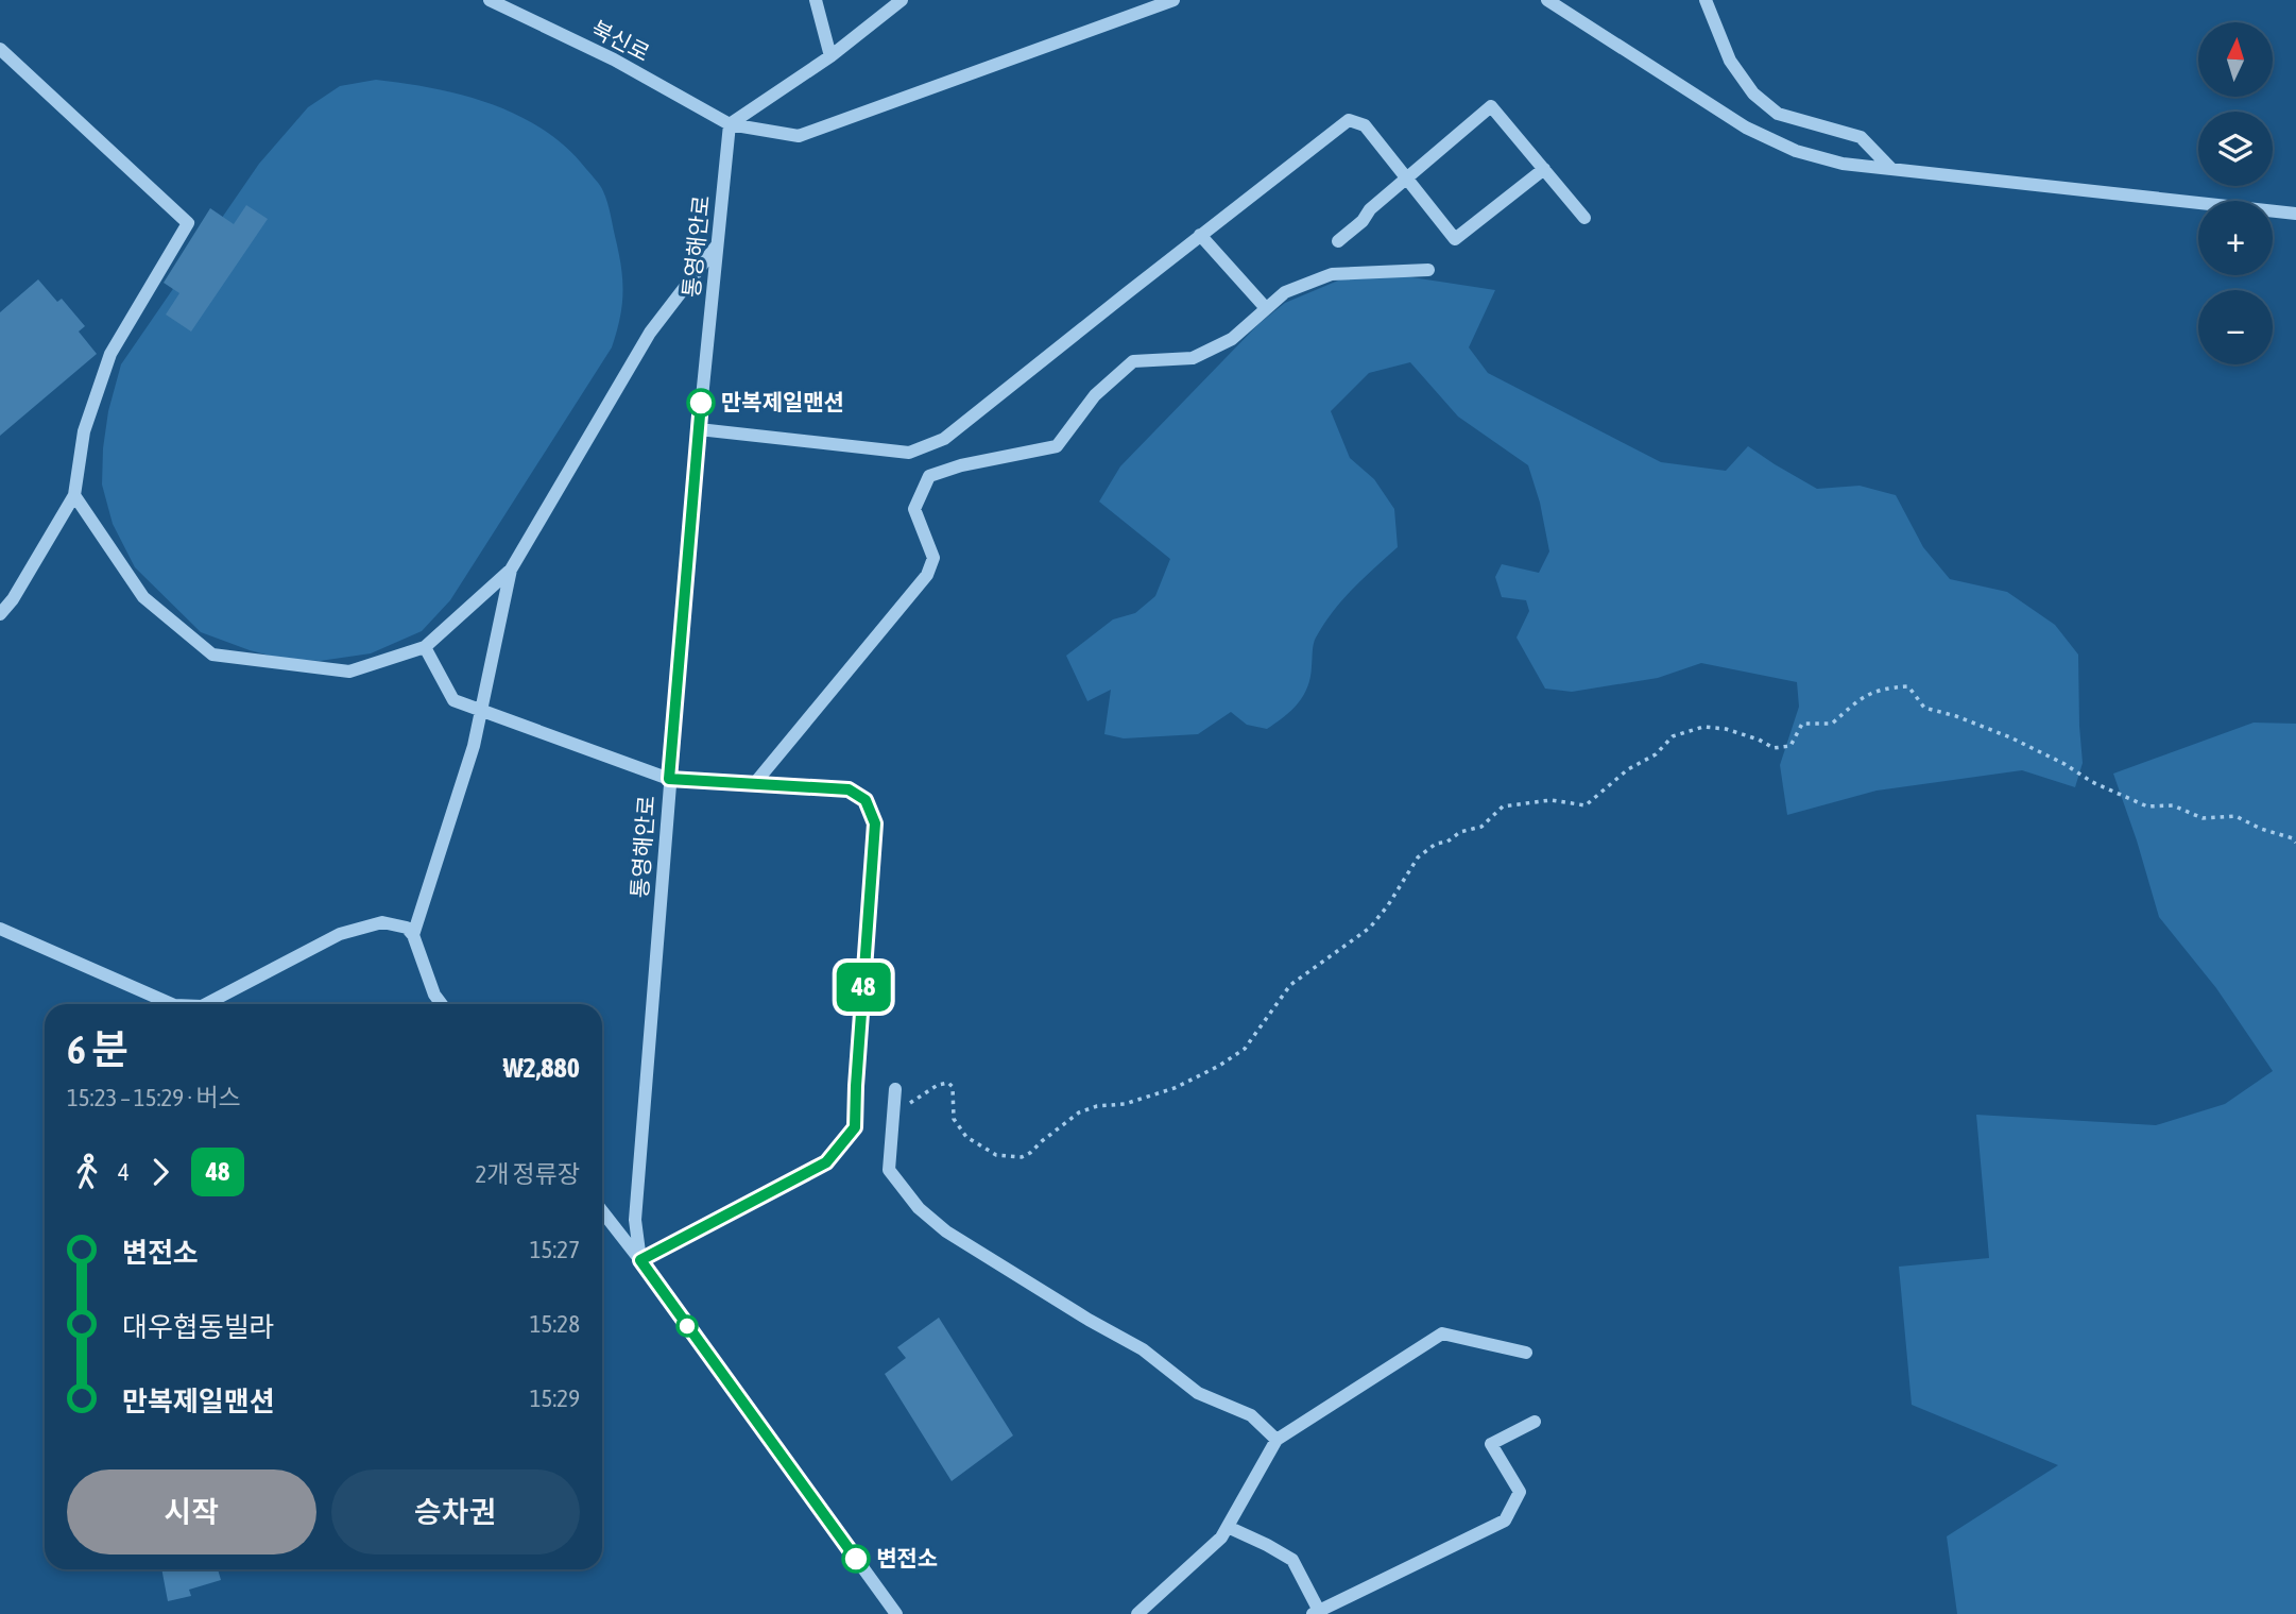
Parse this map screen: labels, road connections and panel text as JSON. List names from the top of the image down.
{
  "streets": {
    "street": ["북신로", "통영해안로"]
  },
  "crossings": [
    ["북신로", "통영해안로"]
  ],
  "places": ["만복제일맨션", "변전소"],
  "lines": ["bus line 48"],
  "north": "top",
  "page": {
    "on_map": "48",
    "map_buttons": ["+", "−"],
    "heading": ["6 분", "15:23 – 15:29 · 버스", "₩2,880"],
    "legs": ["4", "48", "2개 정류장"],
    "list": [
      {
        "name": "변전소",
        "value": "15:27"
      },
      {
        "name": "대우협동빌라",
        "value": "15:28"
      },
      {
        "name": "만복제일맨션",
        "value": "15:29"
      }
    ],
    "buttons": ["시작", "승차권"]
  }
}
